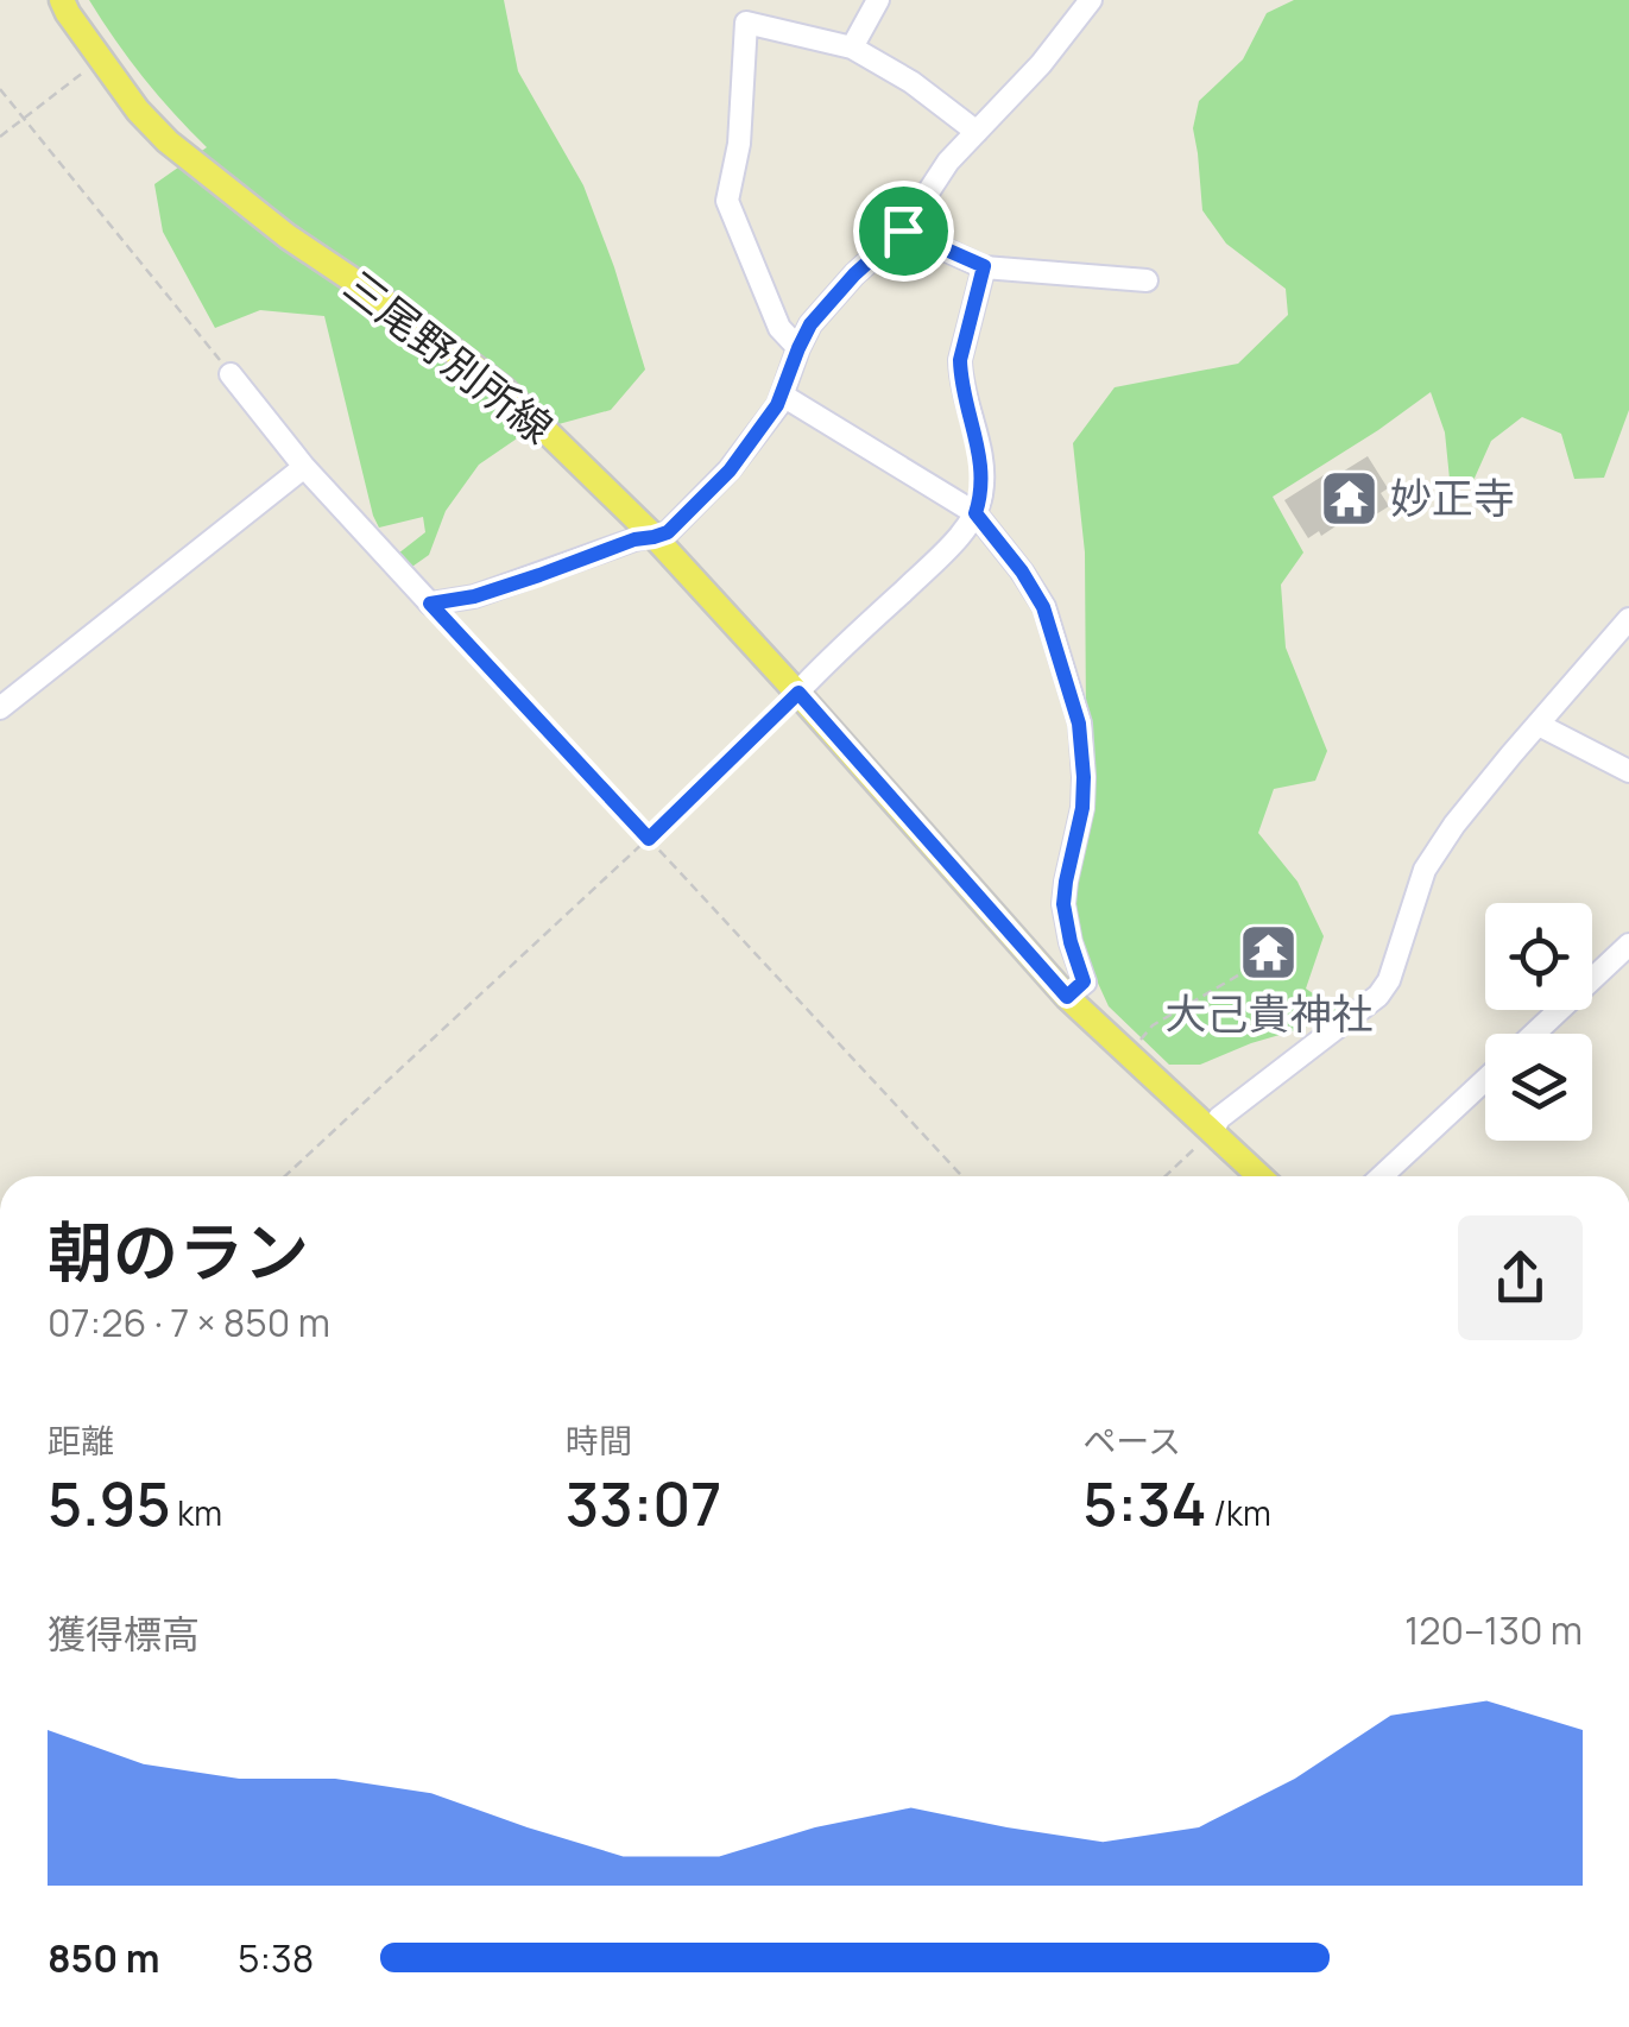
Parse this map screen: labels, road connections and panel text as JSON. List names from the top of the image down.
{
  "streets": {
    "main road": ["三尾野別所線"]
  },
  "places": {
    "temple": ["妙正寺", "大己貴神社"]
  },
  "page": {
    "heading": ["朝のラン", "07:26 · 7 × 850 m"],
    "stats": [
      ["距離", "5.95 km"],
      ["時間", "33:07"],
      ["ペース", "5:34 /km"]
    ],
    "chart": ["獲得標高", "120–130 m"],
    "list": [
      {
        "name": "850 m",
        "note": "5:38"
      }
    ]
  }
}
